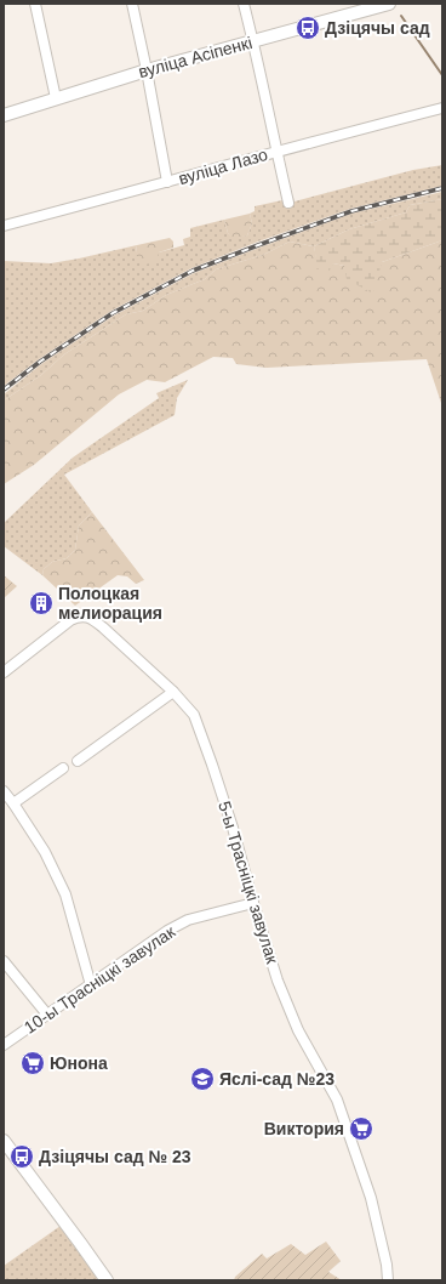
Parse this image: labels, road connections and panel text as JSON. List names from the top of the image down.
{
  "streets": {
    "street": [
      "вуліца Асіпенкі",
      "вуліца Лазо",
      "5-ы Трасніцкі завулак",
      "10-ы Трасніцкі завулак"
    ]
  },
  "crossings": [
    ["5-ы Трасніцкі завулак", "10-ы Трасніцкі завулак"]
  ],
  "places": {
    "bus stop": ["Дзіцячы сад", "Дзіцячы сад № 23"],
    "building": ["Полоцкая мелиорация"],
    "supermarket": ["Юнона", "Виктория"],
    "school or university": ["Яслі-сад №23"]
  }
}
